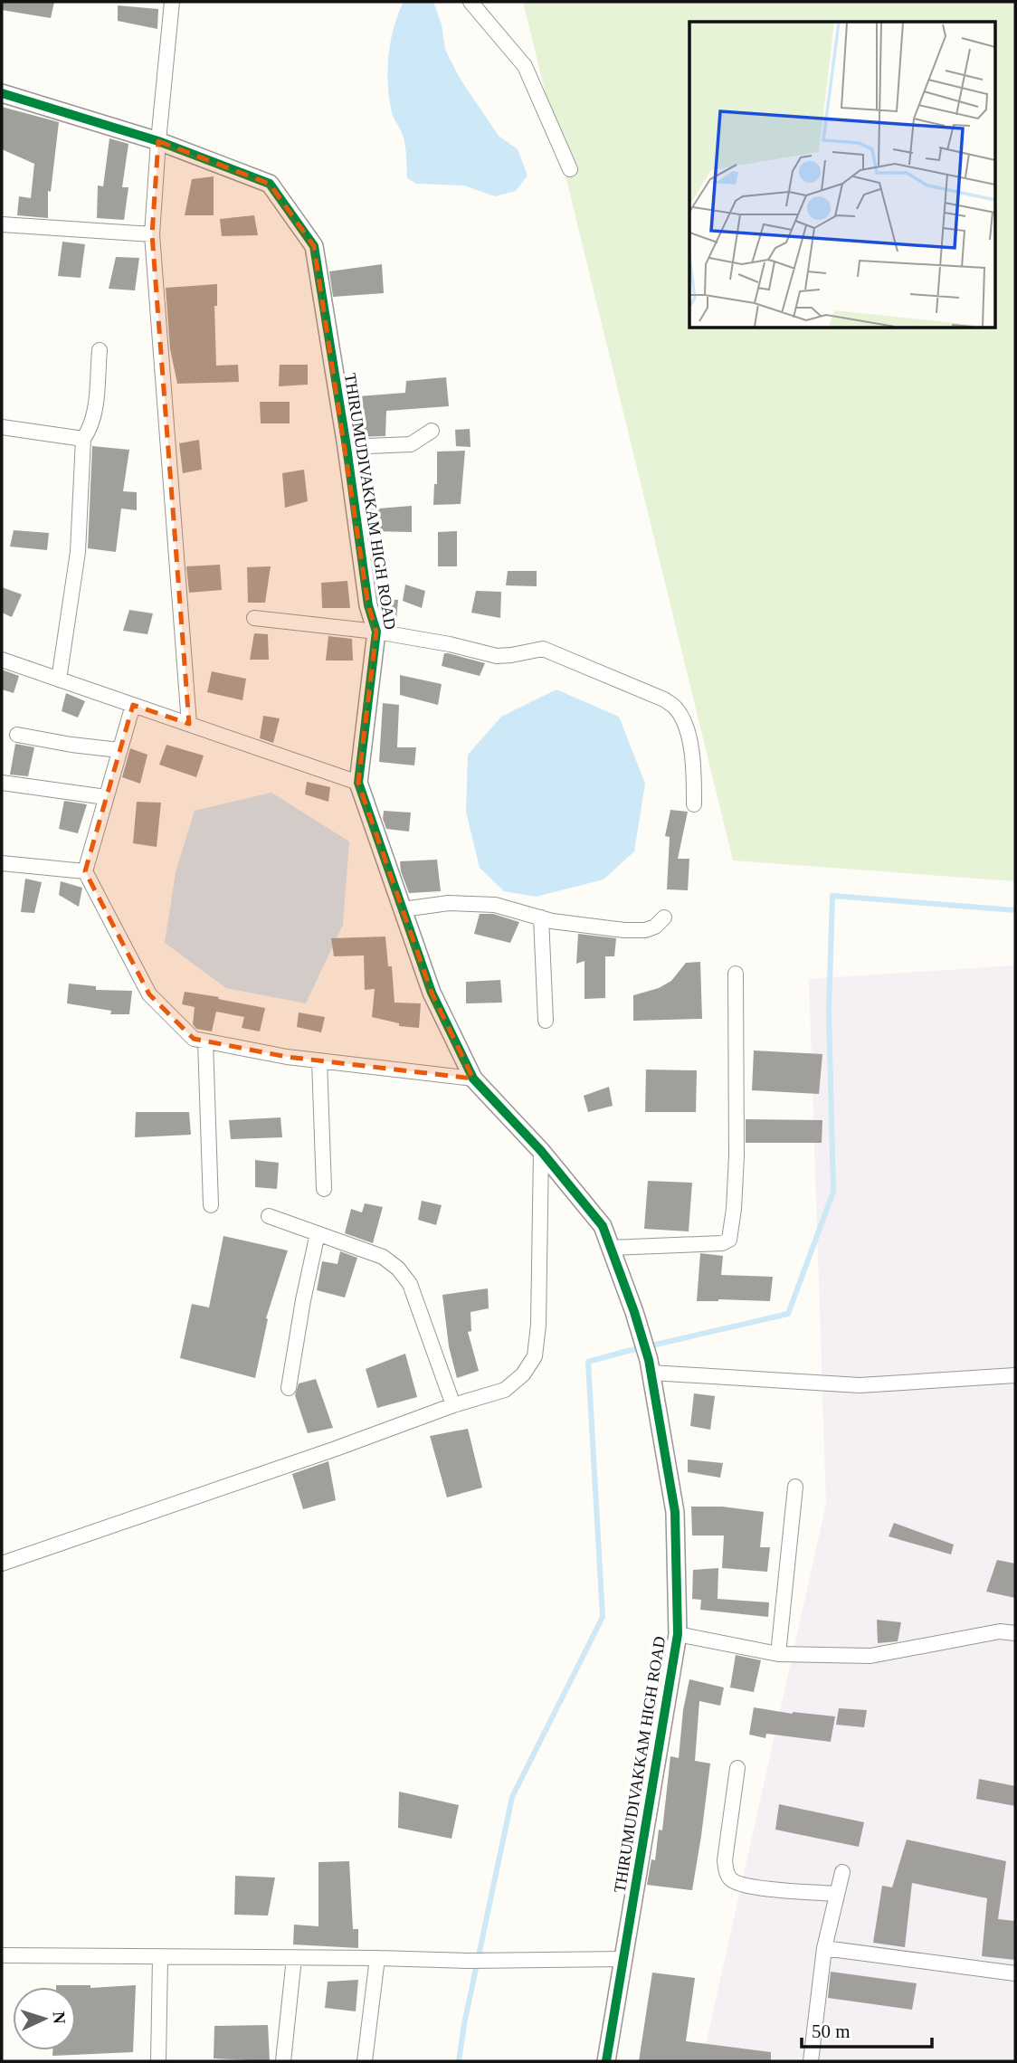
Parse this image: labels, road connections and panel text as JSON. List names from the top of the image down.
{
  "streets": {
    "street": ["THIRUMUDIVAKKAM HIGH ROAD"]
  },
  "scale_bar": "50 m",
  "north": "right"
}
